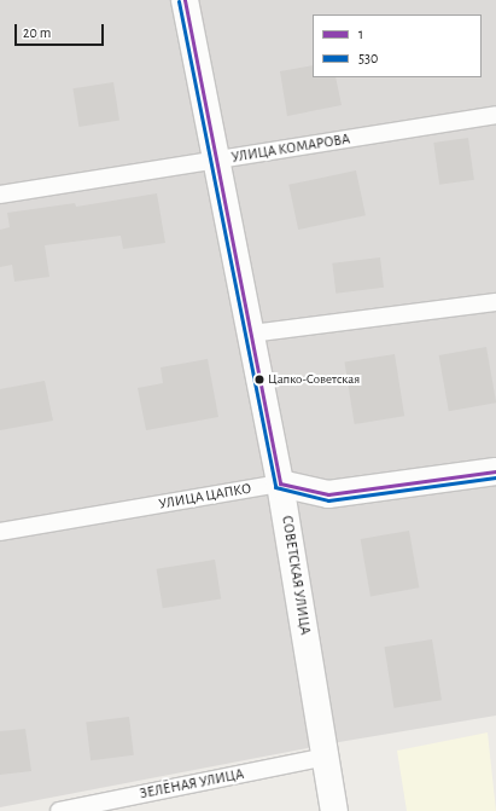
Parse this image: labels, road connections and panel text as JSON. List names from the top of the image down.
{
  "streets": {
    "street": ["УЛИЦА ЦАПКО", "СОВЕТСКАЯ УЛИЦА"],
    "lane": ["УЛИЦА КОМАРОВА", "ЗЕЛЁНАЯ УЛИЦА"]
  },
  "crossings": [
    ["УЛИЦА КОМАРОВА", "СОВЕТСКАЯ УЛИЦА"],
    ["УЛИЦА ЦАПКО", "СОВЕТСКАЯ УЛИЦА"],
    ["СОВЕТСКАЯ УЛИЦА", "ЗЕЛЁНАЯ УЛИЦА"]
  ],
  "places": ["Цапко-Советская"],
  "lines": ["transit line 1", "transit line 530"],
  "legend": ["1", "530"],
  "scale_bar": "20 m"
}
